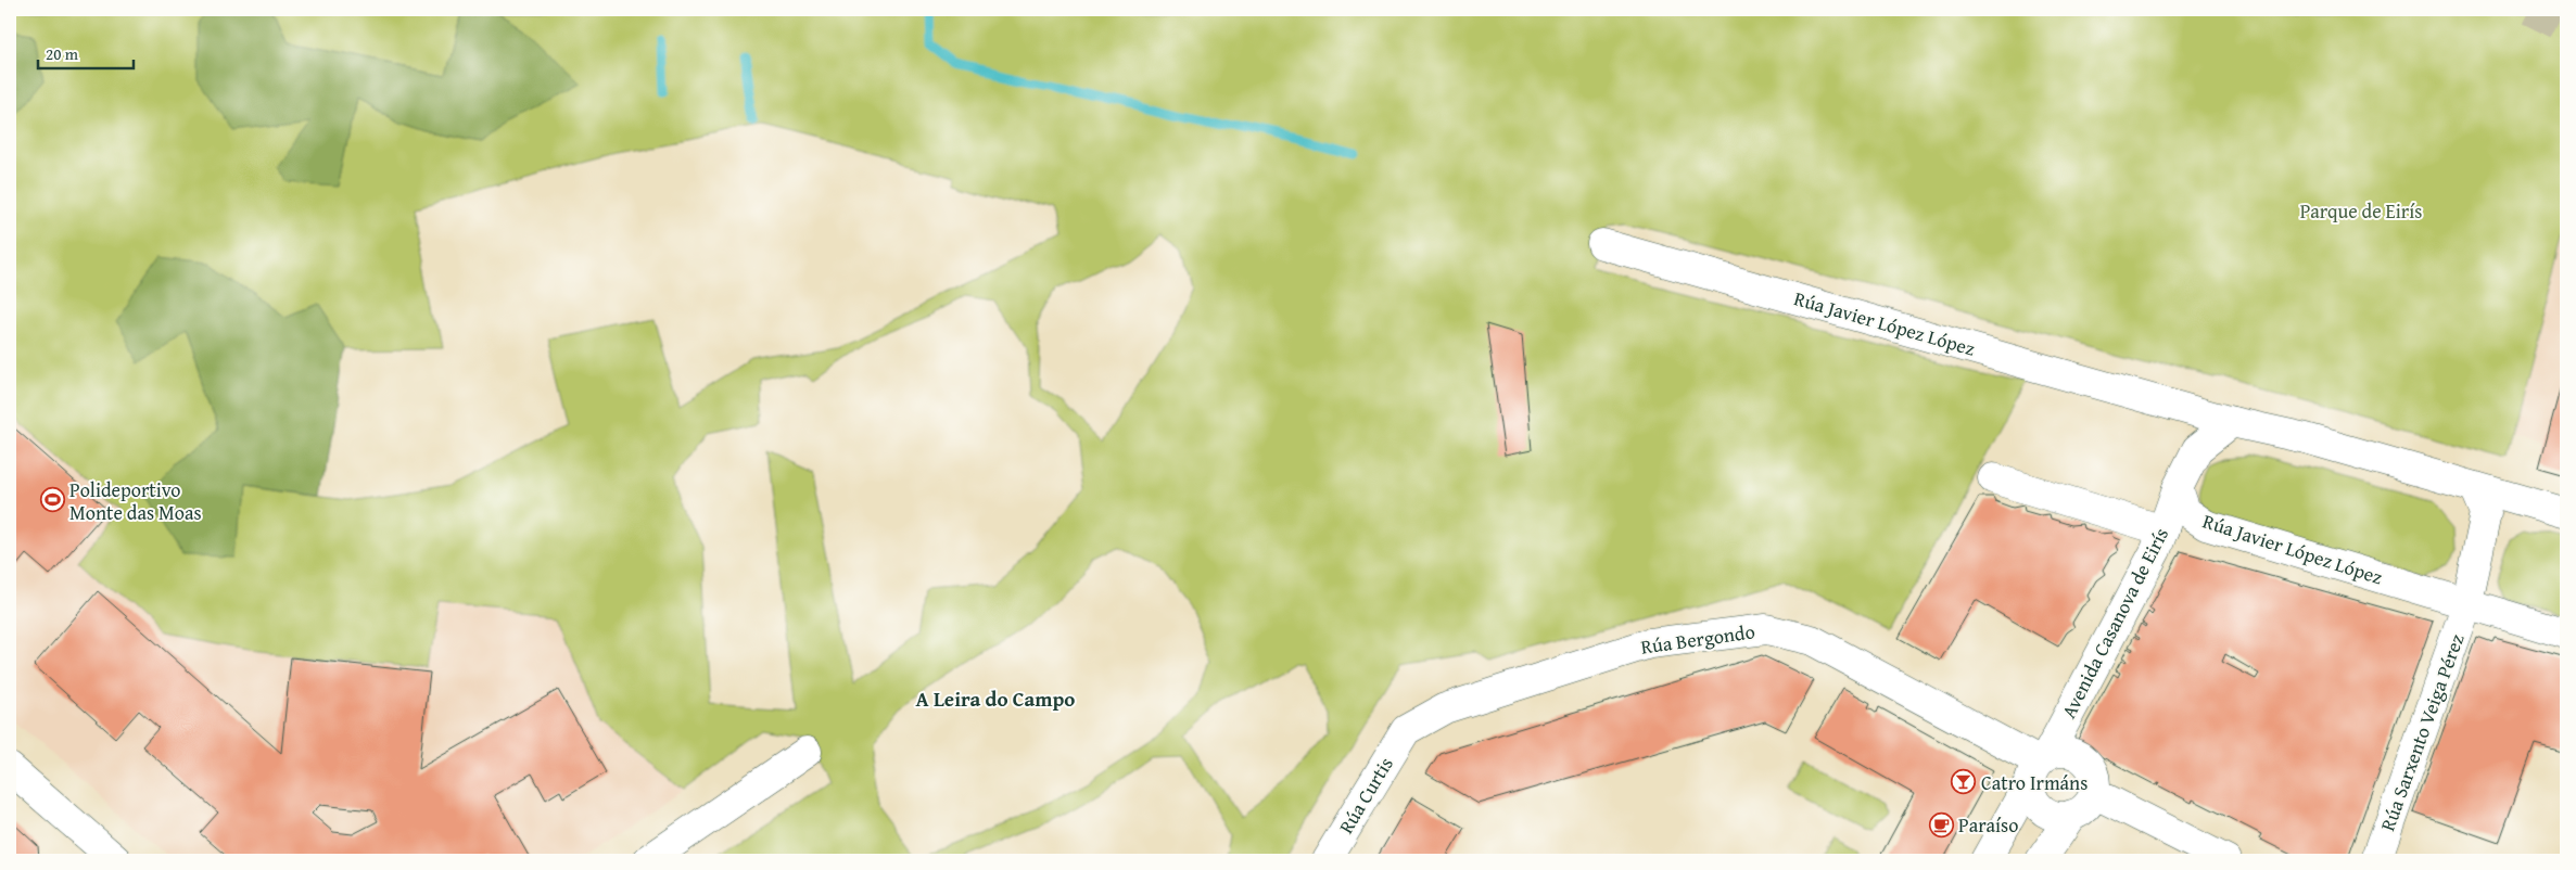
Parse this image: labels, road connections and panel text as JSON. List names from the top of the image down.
{
  "streets": {
    "street": [
      "Rúa Javier López López",
      "Avenida Casanova de Eirís",
      "Rúa Bergondo",
      "Rúa Sarxento Veiga Pérez",
      "Rúa Curtis"
    ]
  },
  "crossings": [
    ["Rúa Javier López López", "Avenida Casanova de Eirís"],
    ["Rúa Javier López López", "Rúa Sarxento Veiga Pérez"],
    ["Avenida Casanova de Eirís", "Rúa Bergondo"],
    ["Rúa Bergondo", "Rúa Curtis"]
  ],
  "districts": ["A Leira do Campo"],
  "parks": ["Parque de Eirís"],
  "places": {
    "sports": ["Polideportivo Monte das Moas"],
    "bar": ["Catro Irmáns"],
    "cafe": ["Paraíso"]
  },
  "scale_bar": "20 m"
}
